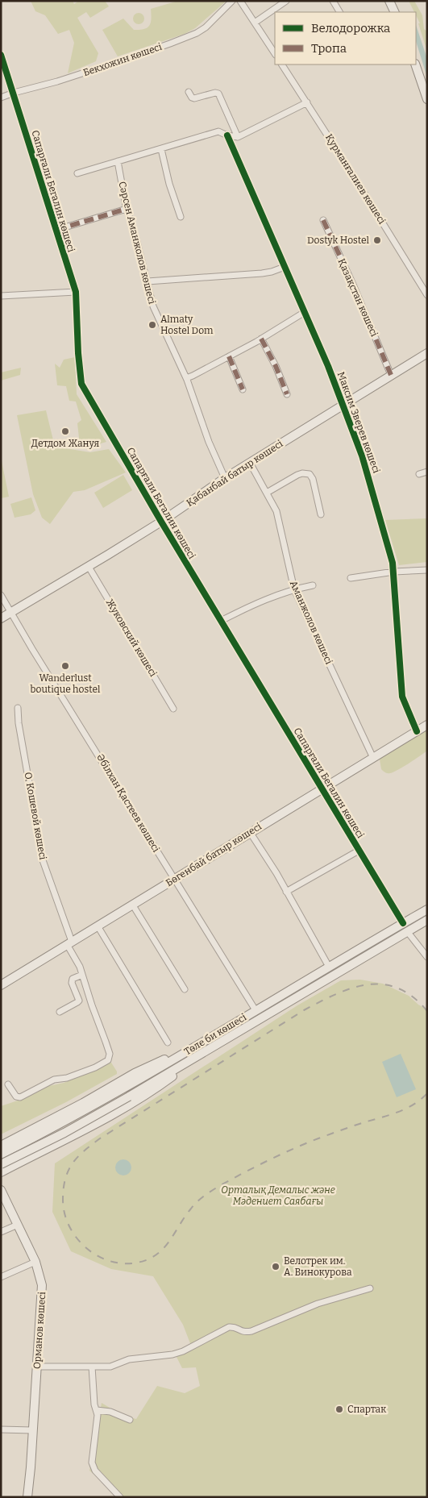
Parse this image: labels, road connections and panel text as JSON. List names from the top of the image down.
{
  "streets": {
    "main road": [
      "Қабанбай батыр көшесі",
      "Бөгенбай батыр көшесі",
      "Төле би көшесі",
      "Орманов көшесі"
    ],
    "street": [
      "Бекхожин көшесі",
      "Қурманғалиев көшесі",
      "Сапарғали Бегалин көшесі",
      "Сәрсен Аманжолов көшесі",
      "Қазақстан көшесі",
      "Максим Зверев көшесі",
      "Аманжолов көшесі",
      "Жуковский көшесі",
      "Әбілхан Қастеев көшесі",
      "О. Кошевой көшесі"
    ]
  },
  "crossings": [
    ["Бекхожин көшесі", "Сапарғали Бегалин көшесі"],
    ["Сапарғали Бегалин көшесі", "Қабанбай батыр көшесі"],
    ["Сапарғали Бегалин көшесі", "Бөгенбай батыр көшесі"],
    ["Сапарғали Бегалин көшесі", "Төле би көшесі"],
    ["Сәрсен Аманжолов көшесі", "Қабанбай батыр көшесі"],
    ["Қазақстан көшесі", "Қабанбай батыр көшесі"],
    ["Максим Зверев көшесі", "Қабанбай батыр көшесі"],
    ["Максим Зверев көшесі", "Бөгенбай батыр көшесі"],
    ["Қабанбай батыр көшесі", "Аманжолов көшесі"],
    ["Қабанбай батыр көшесі", "Жуковский көшесі"],
    ["Қабанбай батыр көшесі", "Әбілхан Қастеев көшесі"],
    ["Аманжолов көшесі", "Бөгенбай батыр көшесі"],
    ["Әбілхан Қастеев көшесі", "Бөгенбай батыр көшесі"],
    ["Әбілхан Қастеев көшесі", "Төле би көшесі"],
    ["О. Кошевой көшесі", "Бөгенбай батыр көшесі"]
  ],
  "parks": ["Орталық Демалыс және Мәдениет Саябағы"],
  "places": [
    "Dostyk Hostel",
    "Almaty Hostel Dom",
    "Детдом Жануя",
    "Wanderlust boutique hostel",
    "Велотрек им. А. Винокурова",
    "Спартак"
  ],
  "legend": ["Велодорожка", "Тропа"]
}
